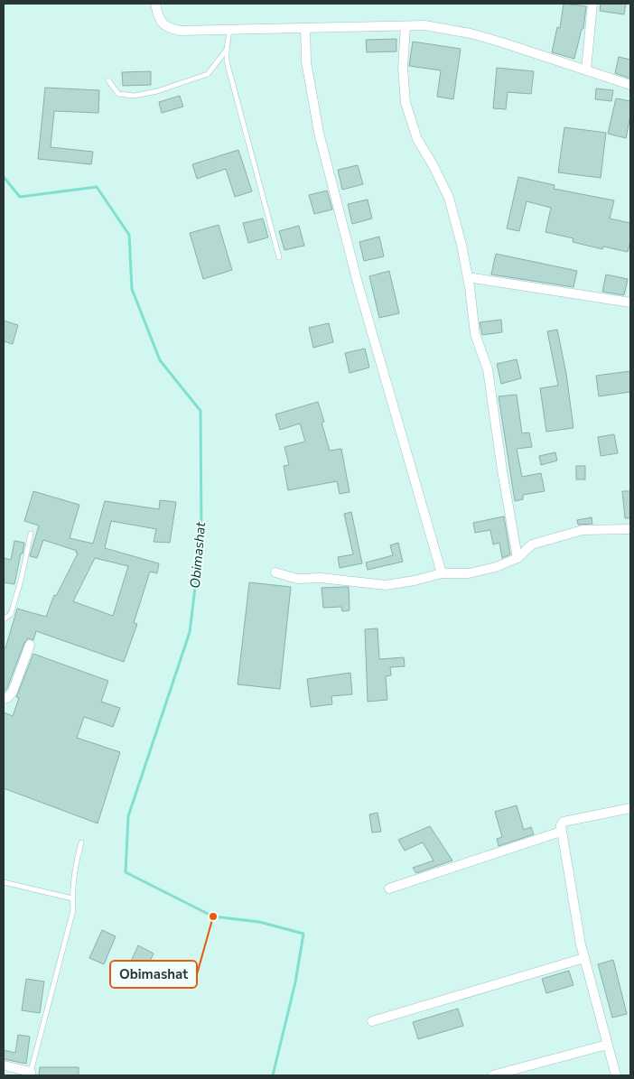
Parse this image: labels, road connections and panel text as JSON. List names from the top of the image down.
{
  "water": ["Obimashat"],
  "places": ["Obimashat"]
}
